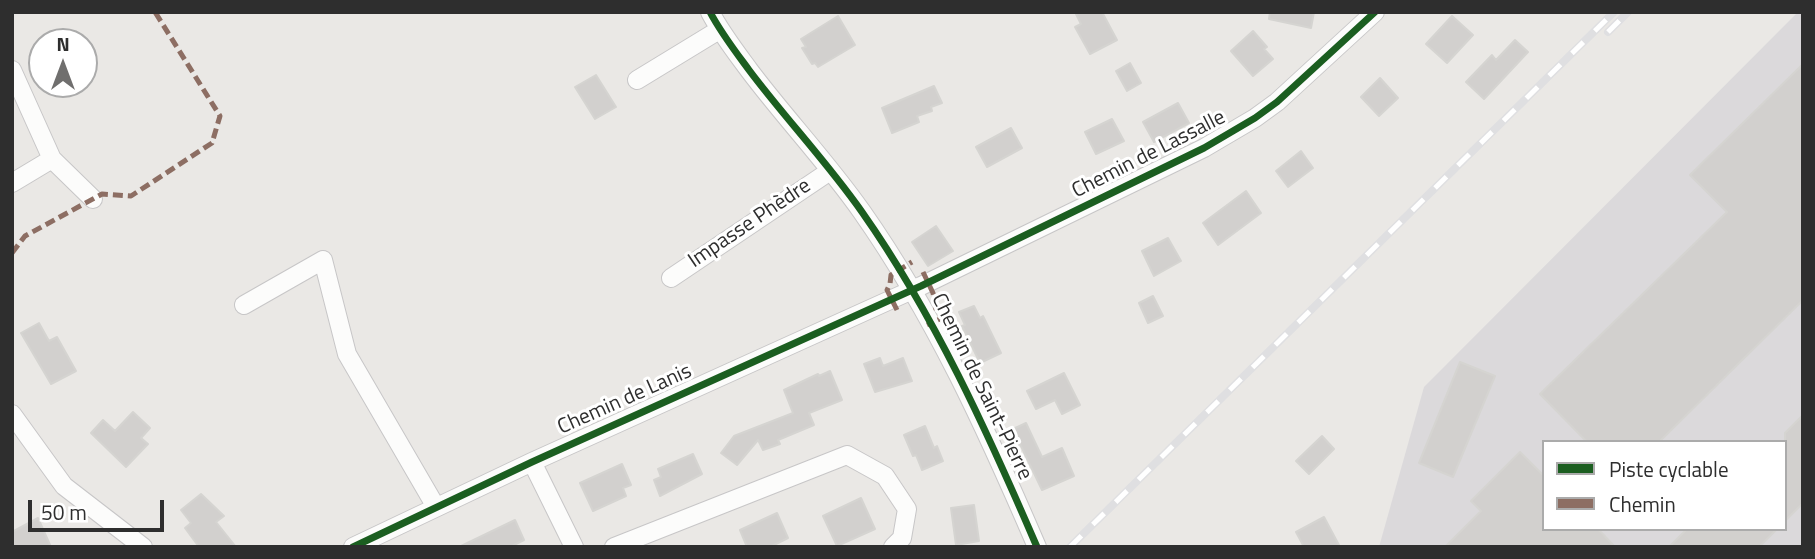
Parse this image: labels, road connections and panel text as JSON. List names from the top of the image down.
{
  "streets": {
    "street": [
      "Chemin de Lassalle",
      "Impasse Phèdre",
      "Chemin de Saint-Pierre",
      "Chemin de Lanis"
    ]
  },
  "crossings": [
    ["Chemin de Lassalle", "Chemin de Saint-Pierre"],
    ["Chemin de Lassalle", "Chemin de Lanis"],
    ["Impasse Phèdre", "Chemin de Saint-Pierre"],
    ["Chemin de Saint-Pierre", "Chemin de Lanis"]
  ],
  "legend": ["Piste cyclable", "Chemin"],
  "scale_bar": "50 m",
  "north": "top"
}
